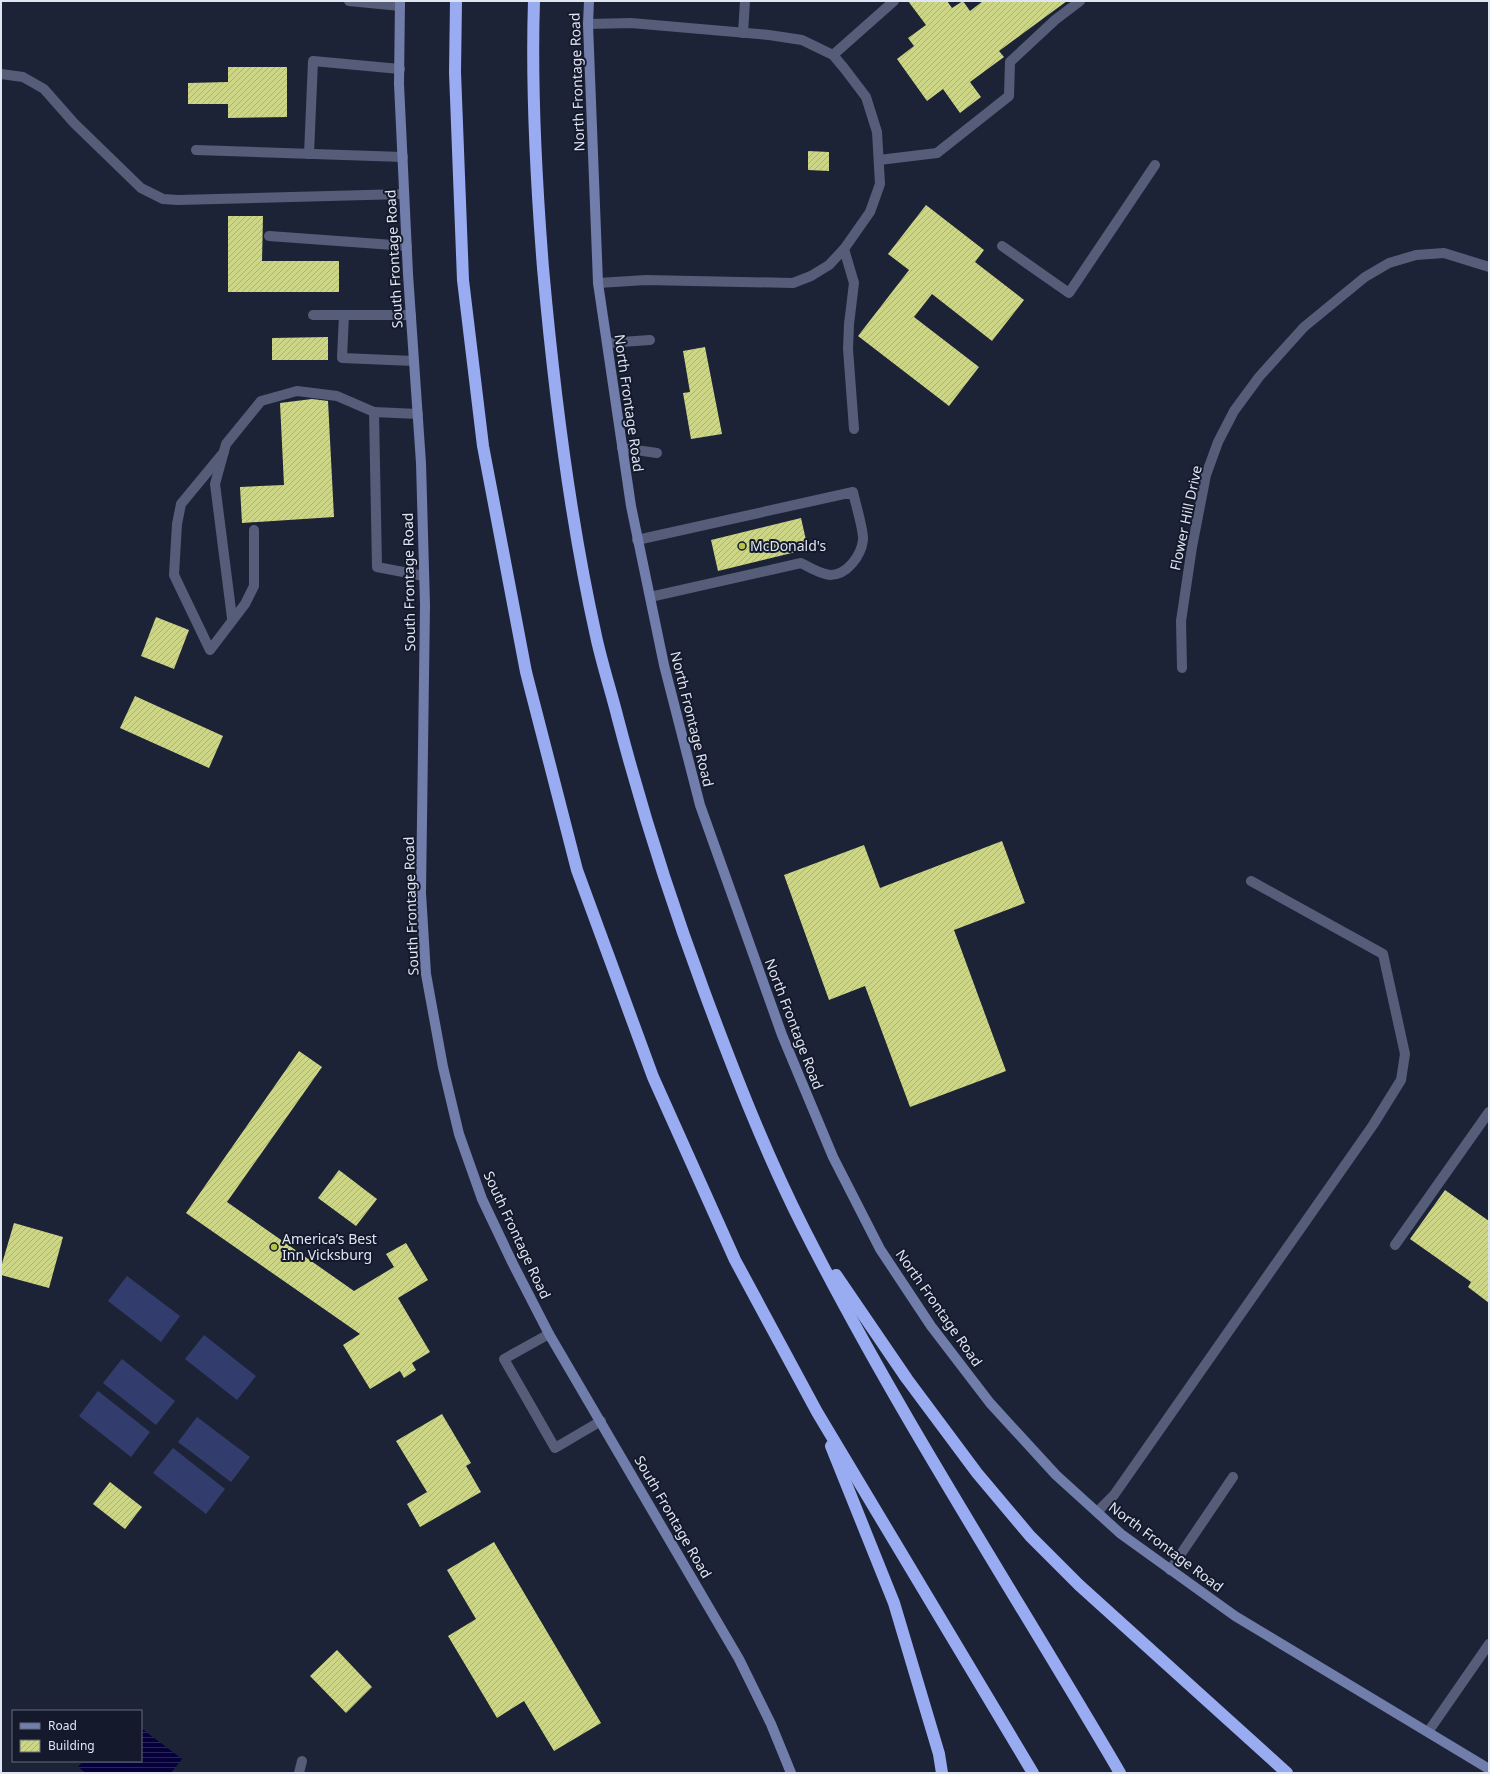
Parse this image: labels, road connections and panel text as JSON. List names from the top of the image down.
{
  "streets": {
    "street": ["North Frontage Road", "South Frontage Road", "Flower Hill Drive"]
  },
  "places": ["McDonald's", "America’s Best Inn Vicksburg"],
  "legend": ["Road", "Building"]
}
